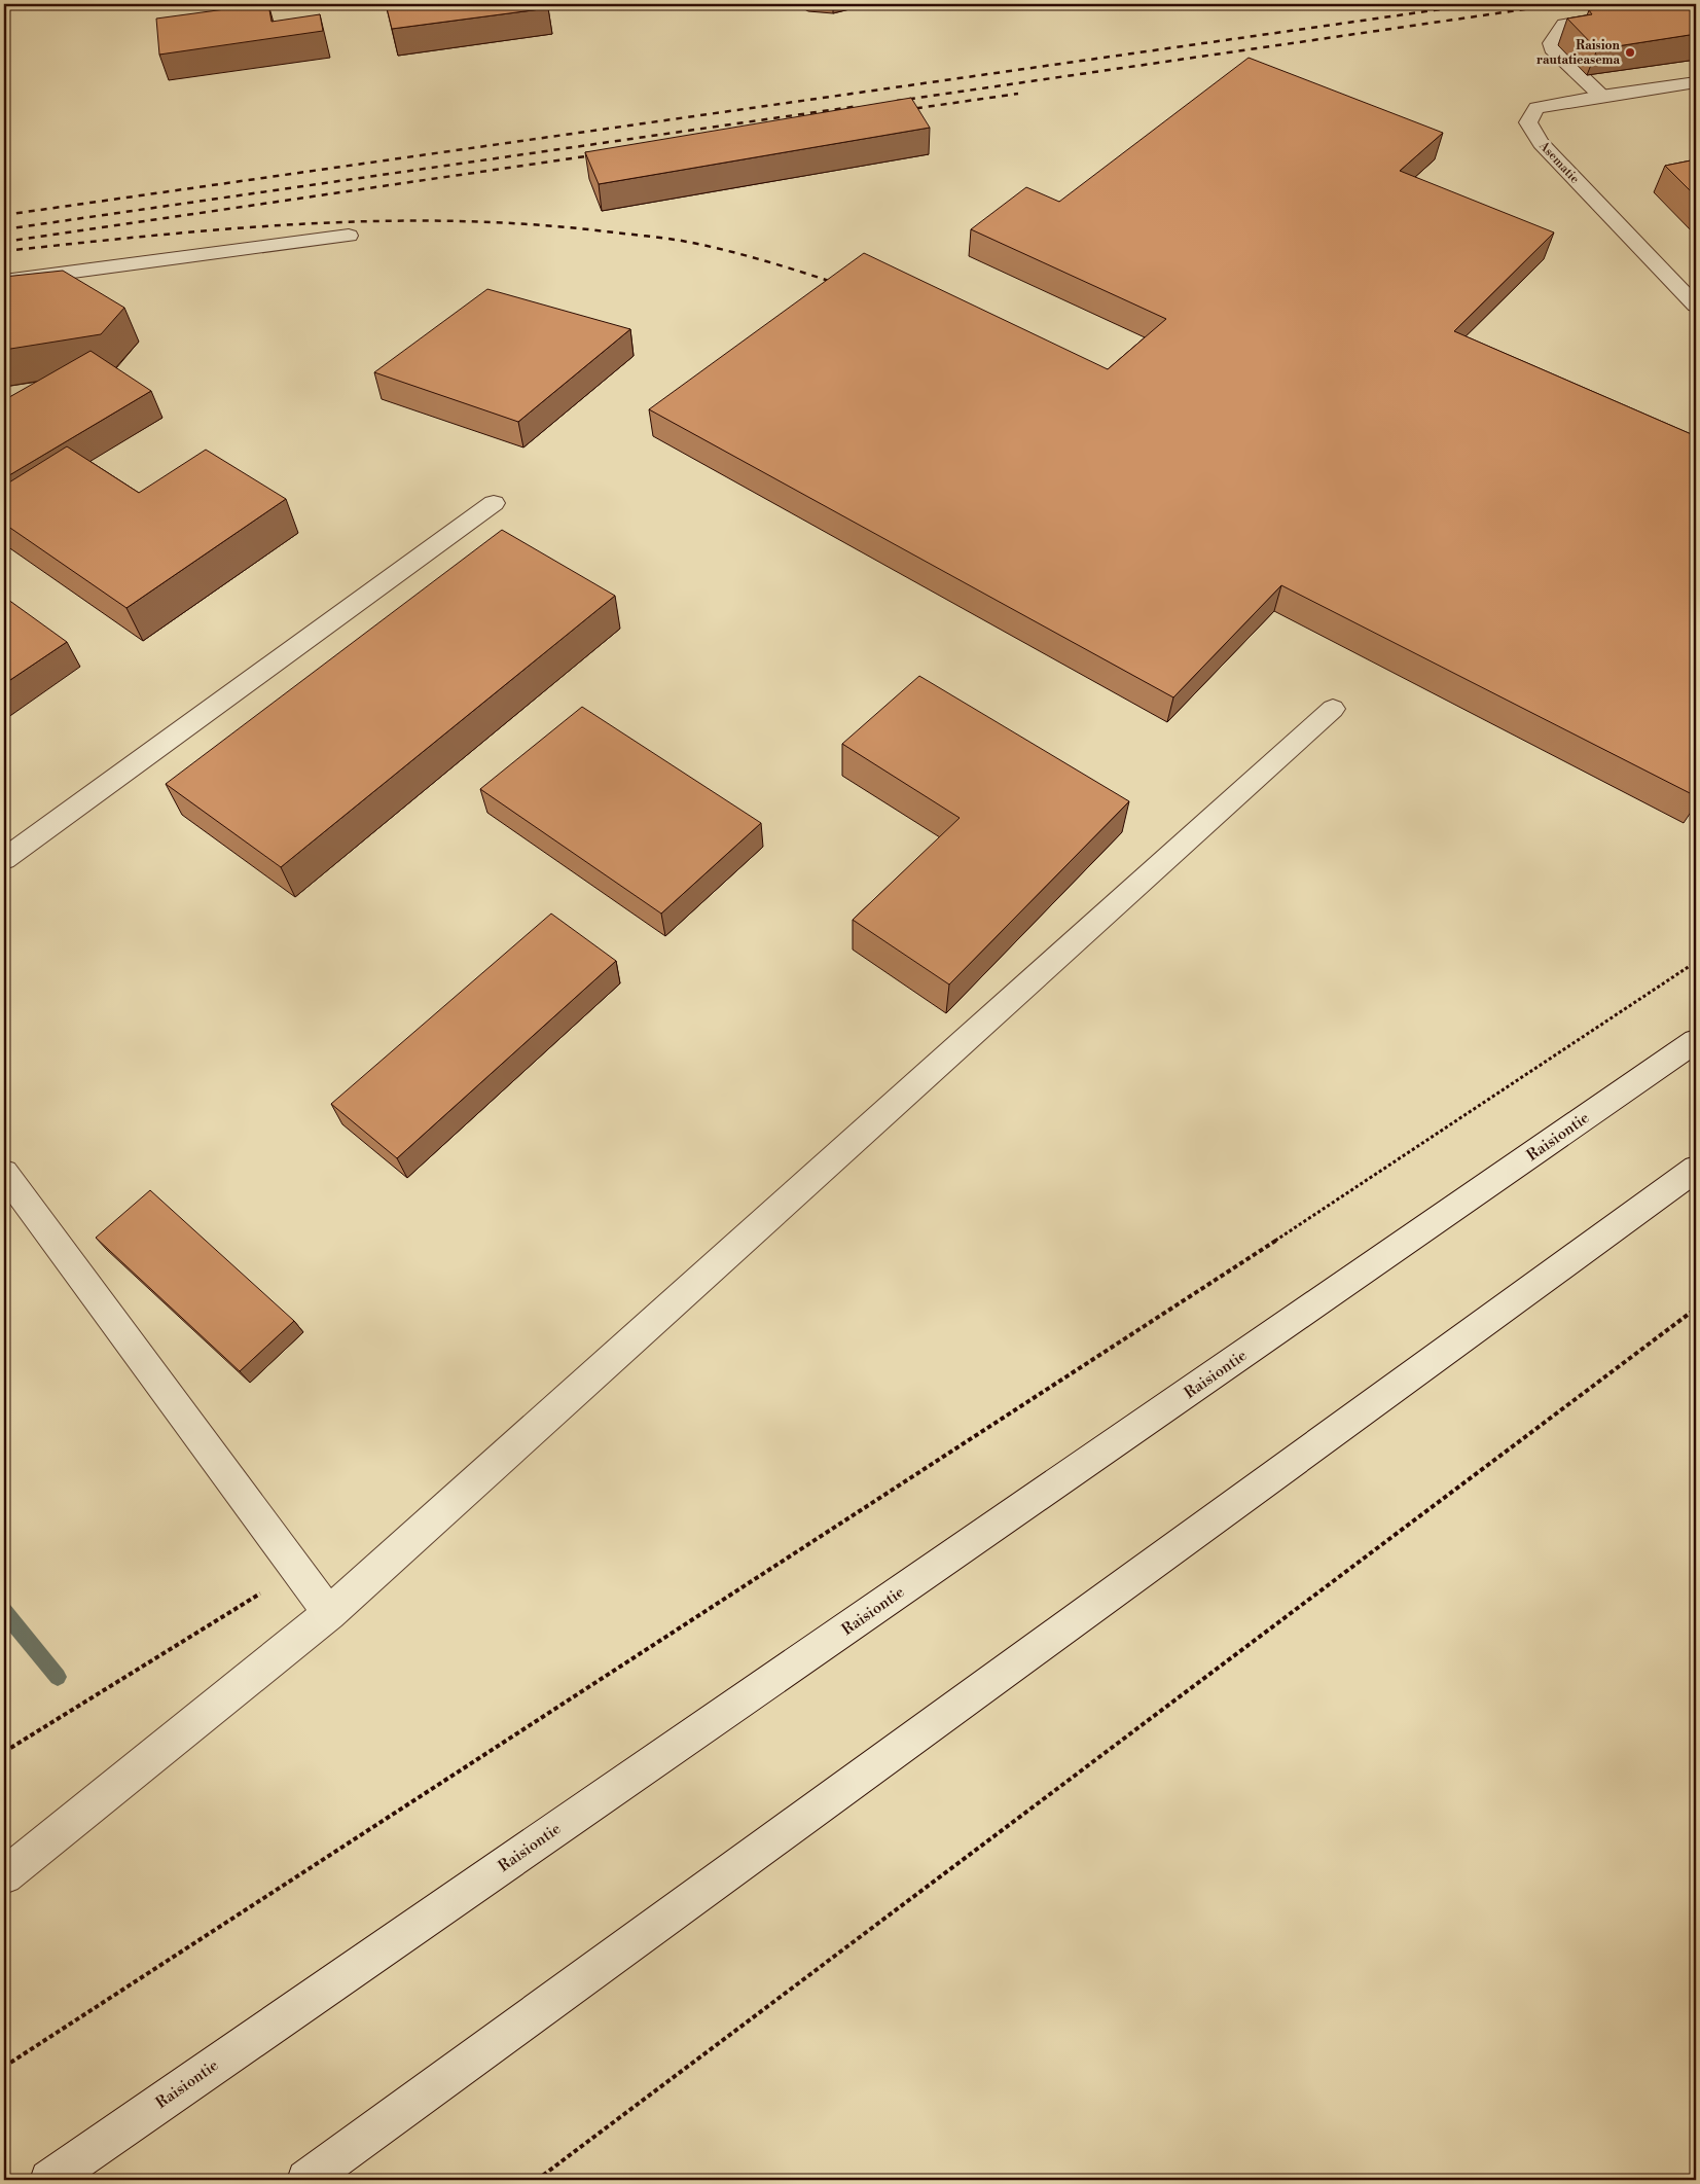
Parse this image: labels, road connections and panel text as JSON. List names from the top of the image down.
{
  "streets": {
    "main road": ["Asematie", "Raisiontie"]
  },
  "places": ["Raision rautatieasema"]
}
